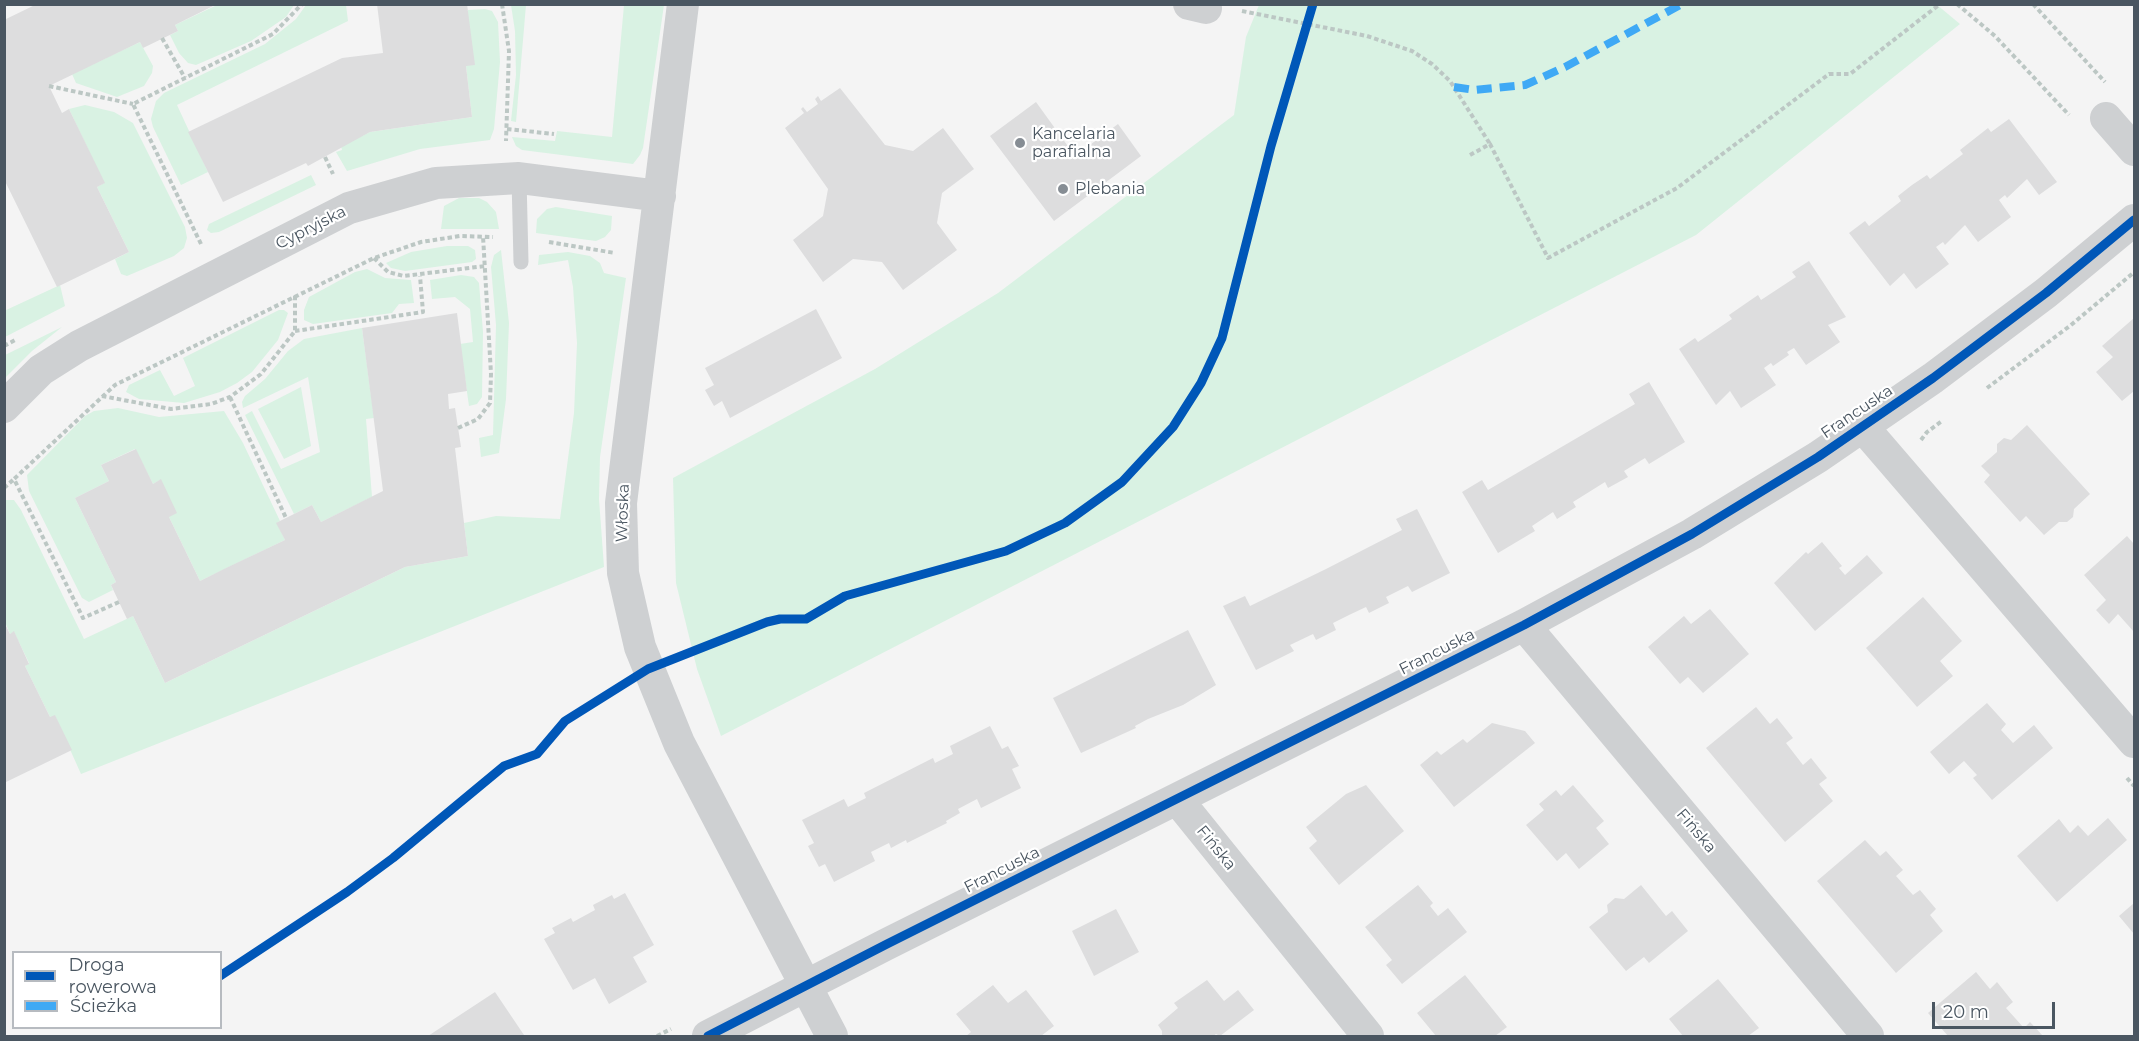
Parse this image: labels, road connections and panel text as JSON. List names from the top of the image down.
{
  "streets": {
    "street": [
      "Cypryjska",
      "Francuska",
      "Włoska",
      "Fińska"
    ]
  },
  "crossings": [
    ["Cypryjska", "Włoska"],
    ["Francuska", "Włoska"],
    ["Francuska", "Fińska"]
  ],
  "places": ["Kancelaria parafialna", "Plebania"],
  "legend": ["Droga rowerowa", "Ścieżka"],
  "scale_bar": "20 m"
}
